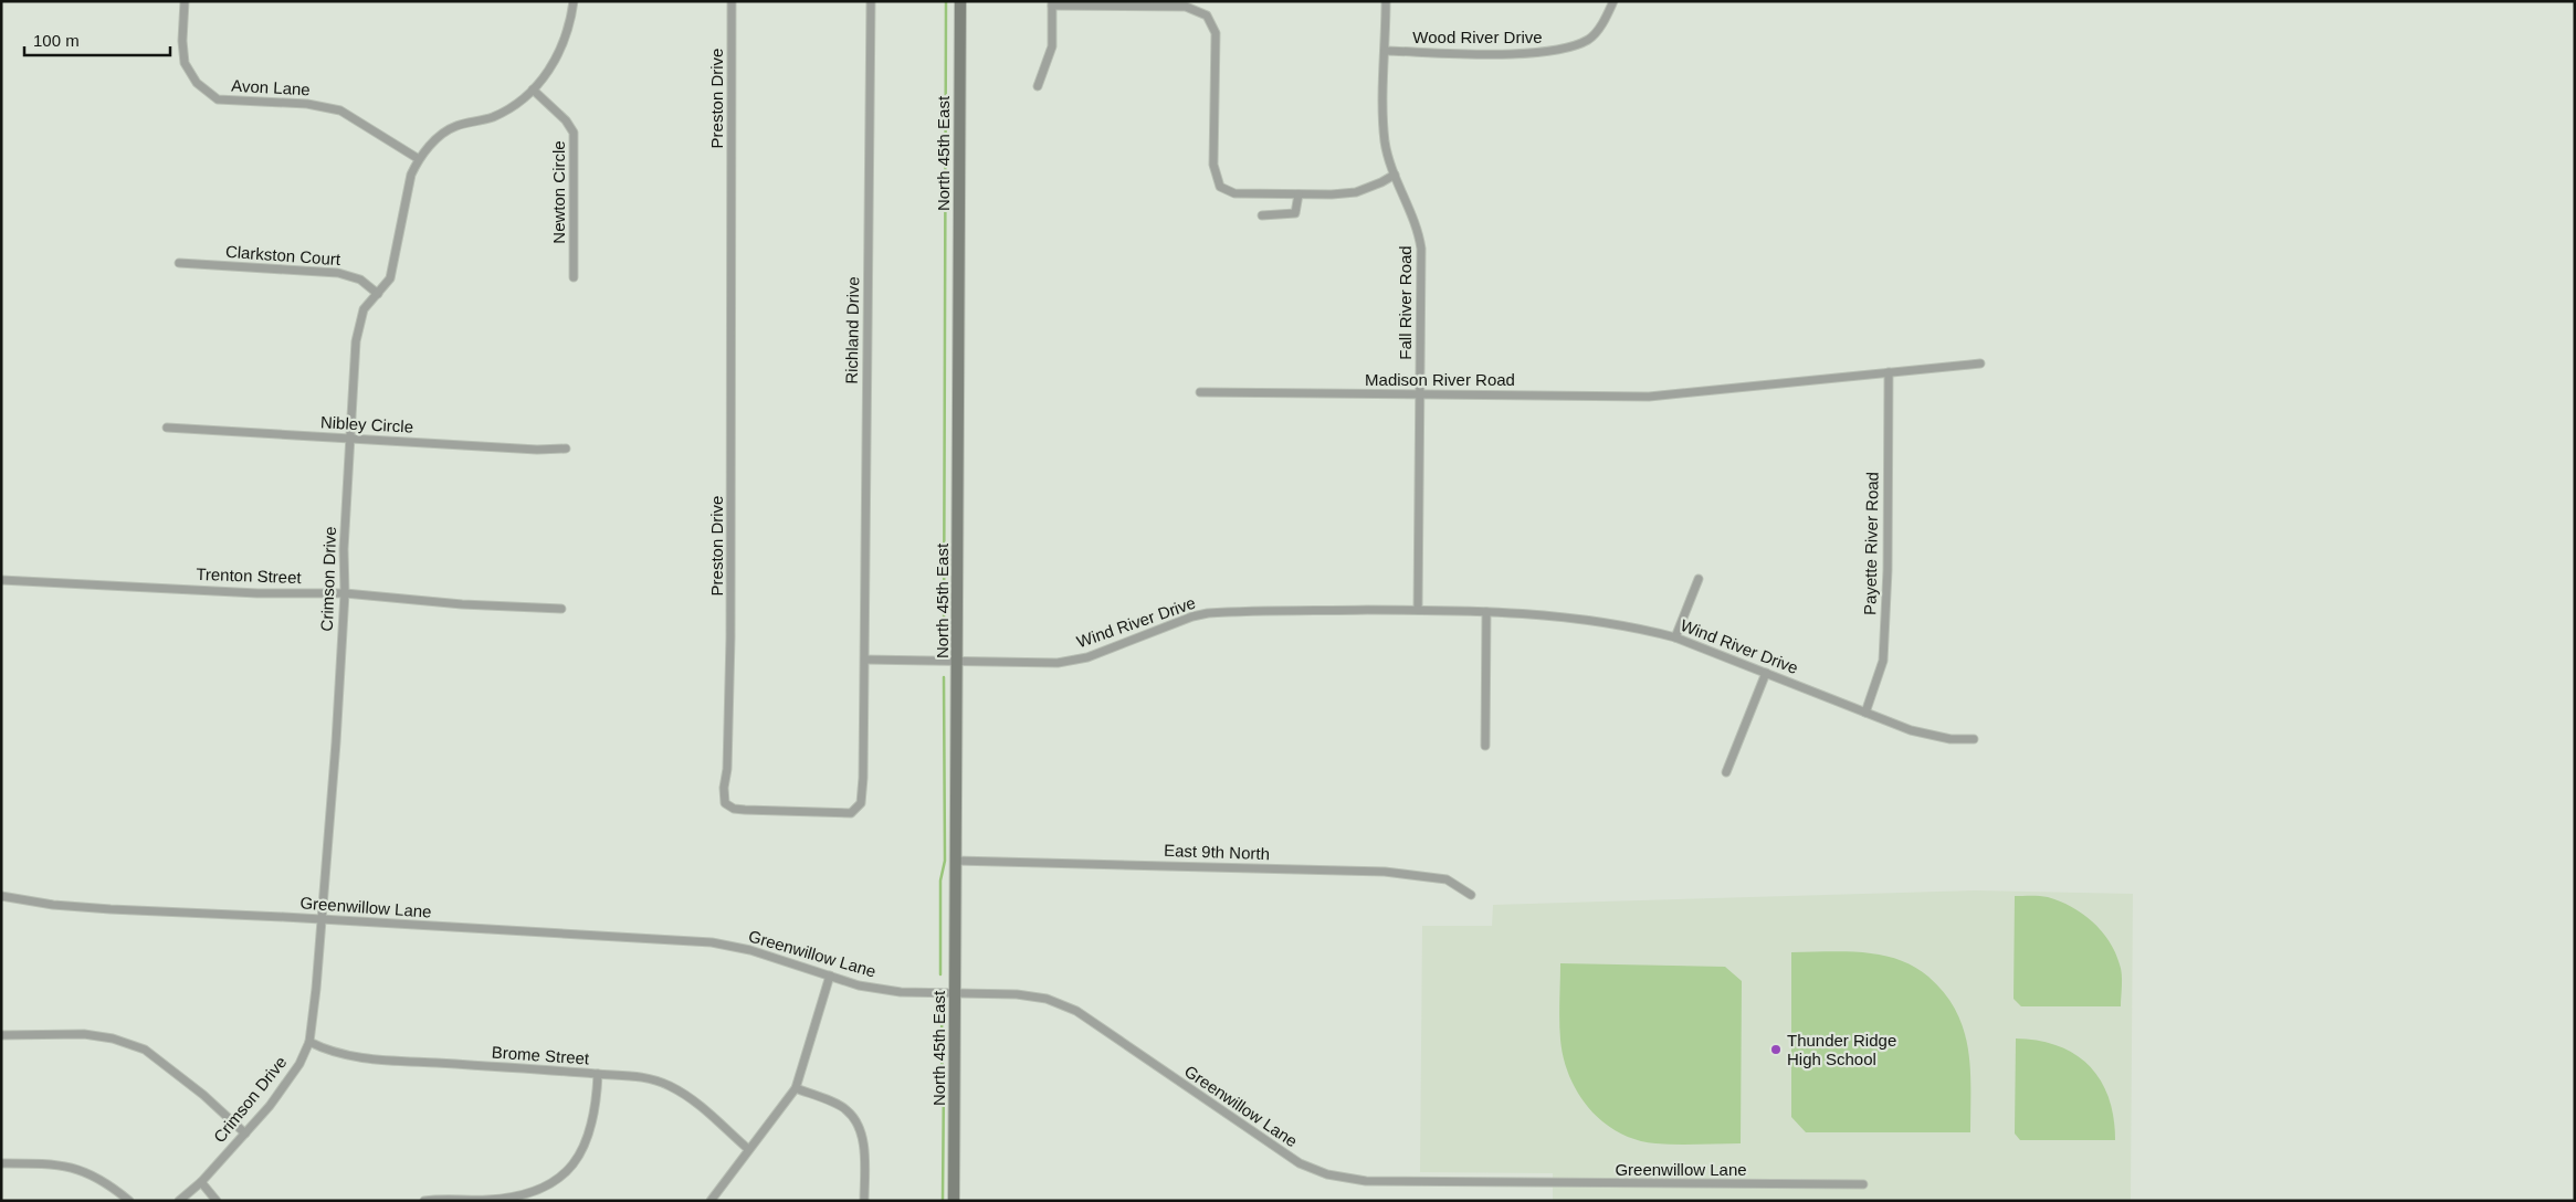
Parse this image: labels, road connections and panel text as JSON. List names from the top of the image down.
{
  "streets": {
    "main road": ["North 45th East"],
    "street": [
      "Wood River Drive",
      "Avon Lane",
      "Preston Drive",
      "Newton Circle",
      "Clarkston Court",
      "Fall River Road",
      "Richland Drive",
      "Madison River Road",
      "Nibley Circle",
      "Payette River Road",
      "Trenton Street",
      "Crimson Drive",
      "Wind River Drive",
      "East 9th North",
      "Greenwillow Lane",
      "Brome Street"
    ]
  },
  "crossings": [
    ["Wood River Drive", "Fall River Road"],
    ["Avon Lane", "Crimson Drive"],
    ["Preston Drive", "Richland Drive"],
    ["Preston Drive", "Wind River Drive"],
    ["North 45th East", "Wind River Drive"],
    ["North 45th East", "East 9th North"],
    ["North 45th East", "Greenwillow Lane"],
    ["Newton Circle", "Crimson Drive"],
    ["Clarkston Court", "Crimson Drive"],
    ["Fall River Road", "Madison River Road"],
    ["Fall River Road", "Wind River Drive"],
    ["Richland Drive", "Wind River Drive"],
    ["Madison River Road", "Payette River Road"],
    ["Nibley Circle", "Crimson Drive"],
    ["Payette River Road", "Wind River Drive"],
    ["Trenton Street", "Crimson Drive"],
    ["Crimson Drive", "Greenwillow Lane"],
    ["Crimson Drive", "Brome Street"]
  ],
  "places": ["Thunder Ridge High School"],
  "scale_bar": "100 m"
}
